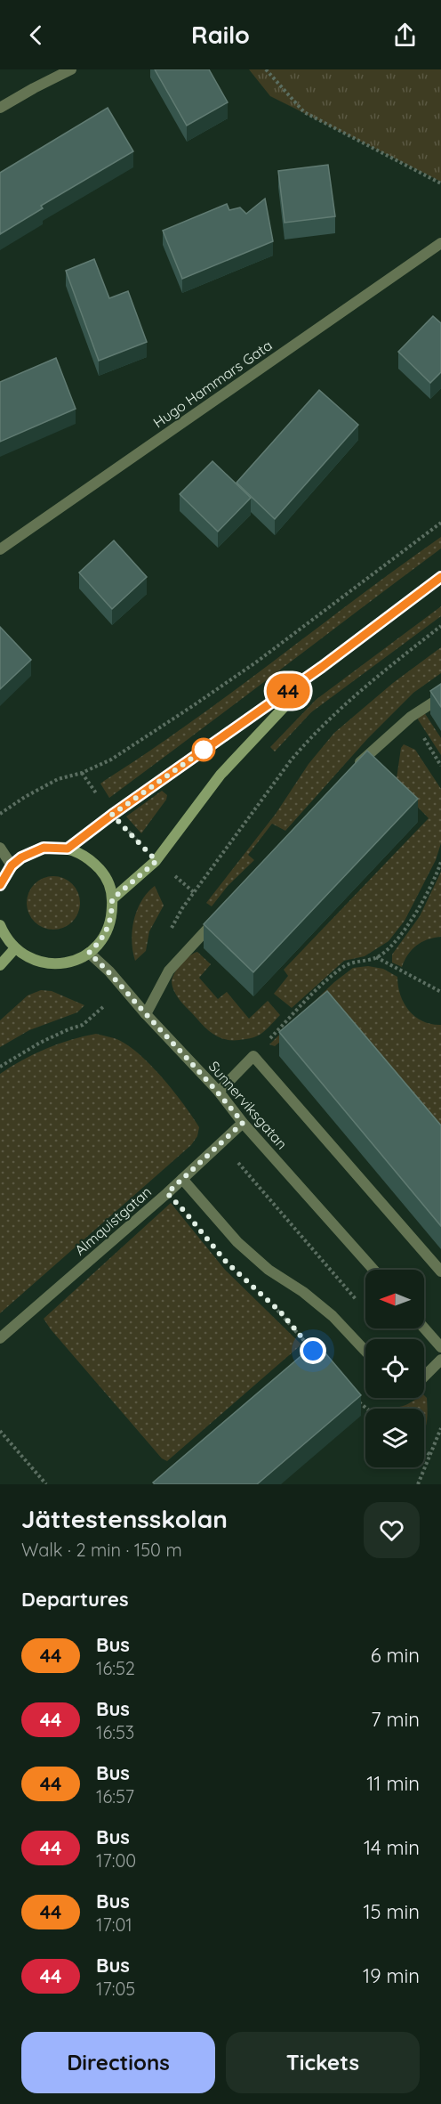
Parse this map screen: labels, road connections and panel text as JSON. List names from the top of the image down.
{
  "streets": {
    "street": ["Hugo Hammars Gata", "Sunnerviksgatan", "Almquistgatan"]
  },
  "crossings": [
    ["Sunnerviksgatan", "Almquistgatan"]
  ],
  "lines": ["bus line 44"],
  "north": "left",
  "page": {
    "header": "Railo",
    "on_map": "44",
    "heading": [
      ["Jättestensskolan", "Walk · 2 min · 150 m"],
      "Departures"
    ],
    "list": [
      {
        "mark": "44",
        "name": "Bus",
        "note": "16:52",
        "value": "6 min"
      },
      {
        "mark": "44",
        "name": "Bus",
        "note": "16:53",
        "value": "7 min"
      },
      {
        "mark": "44",
        "name": "Bus",
        "note": "16:57",
        "value": "11 min"
      },
      {
        "mark": "44",
        "name": "Bus",
        "note": "17:00",
        "value": "14 min"
      },
      {
        "mark": "44",
        "name": "Bus",
        "note": "17:01",
        "value": "15 min"
      },
      {
        "mark": "44",
        "name": "Bus",
        "note": "17:05",
        "value": "19 min"
      }
    ],
    "buttons": ["Directions", "Tickets"]
  }
}
